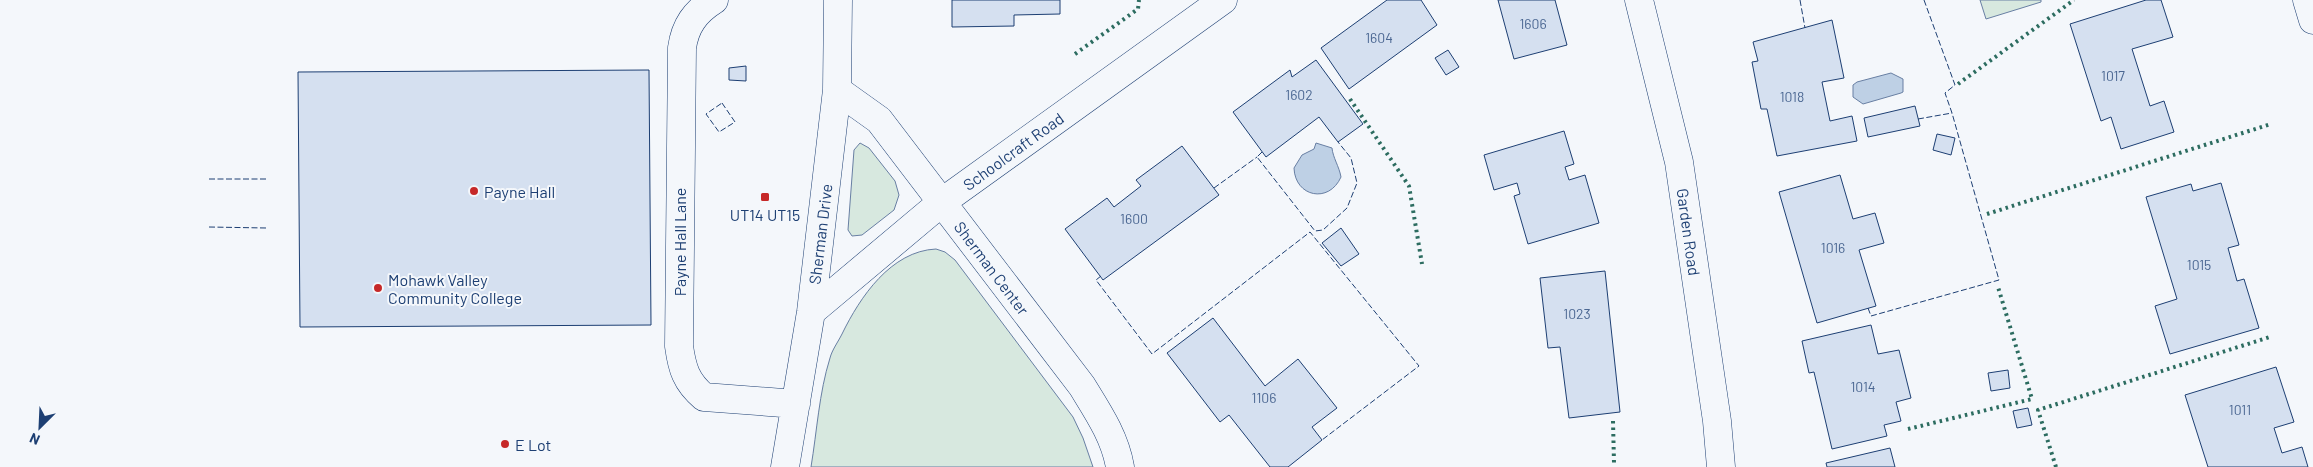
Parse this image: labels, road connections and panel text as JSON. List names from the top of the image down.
{
  "streets": {
    "street": [
      "Schoolcraft Road",
      "Garden Road",
      "Sherman Drive",
      "Payne Hall Lane",
      "Sherman Center"
    ]
  },
  "crossings": [
    ["Schoolcraft Road", "Sherman Drive"],
    ["Schoolcraft Road", "Sherman Center"],
    ["Sherman Drive", "Payne Hall Lane"],
    ["Sherman Drive", "Sherman Center"]
  ],
  "places": {
    "other": ["Payne Hall", "Mohawk Valley Community College", "E Lot"],
    "transit": ["UT14 UT15"]
  },
  "house_numbers": [
    "1606",
    "1604",
    "1017",
    "1602",
    "1018",
    "1600",
    "1016",
    "1015",
    "1023",
    "1014",
    "1106",
    "1011"
  ],
  "north": "bottom left"
}
